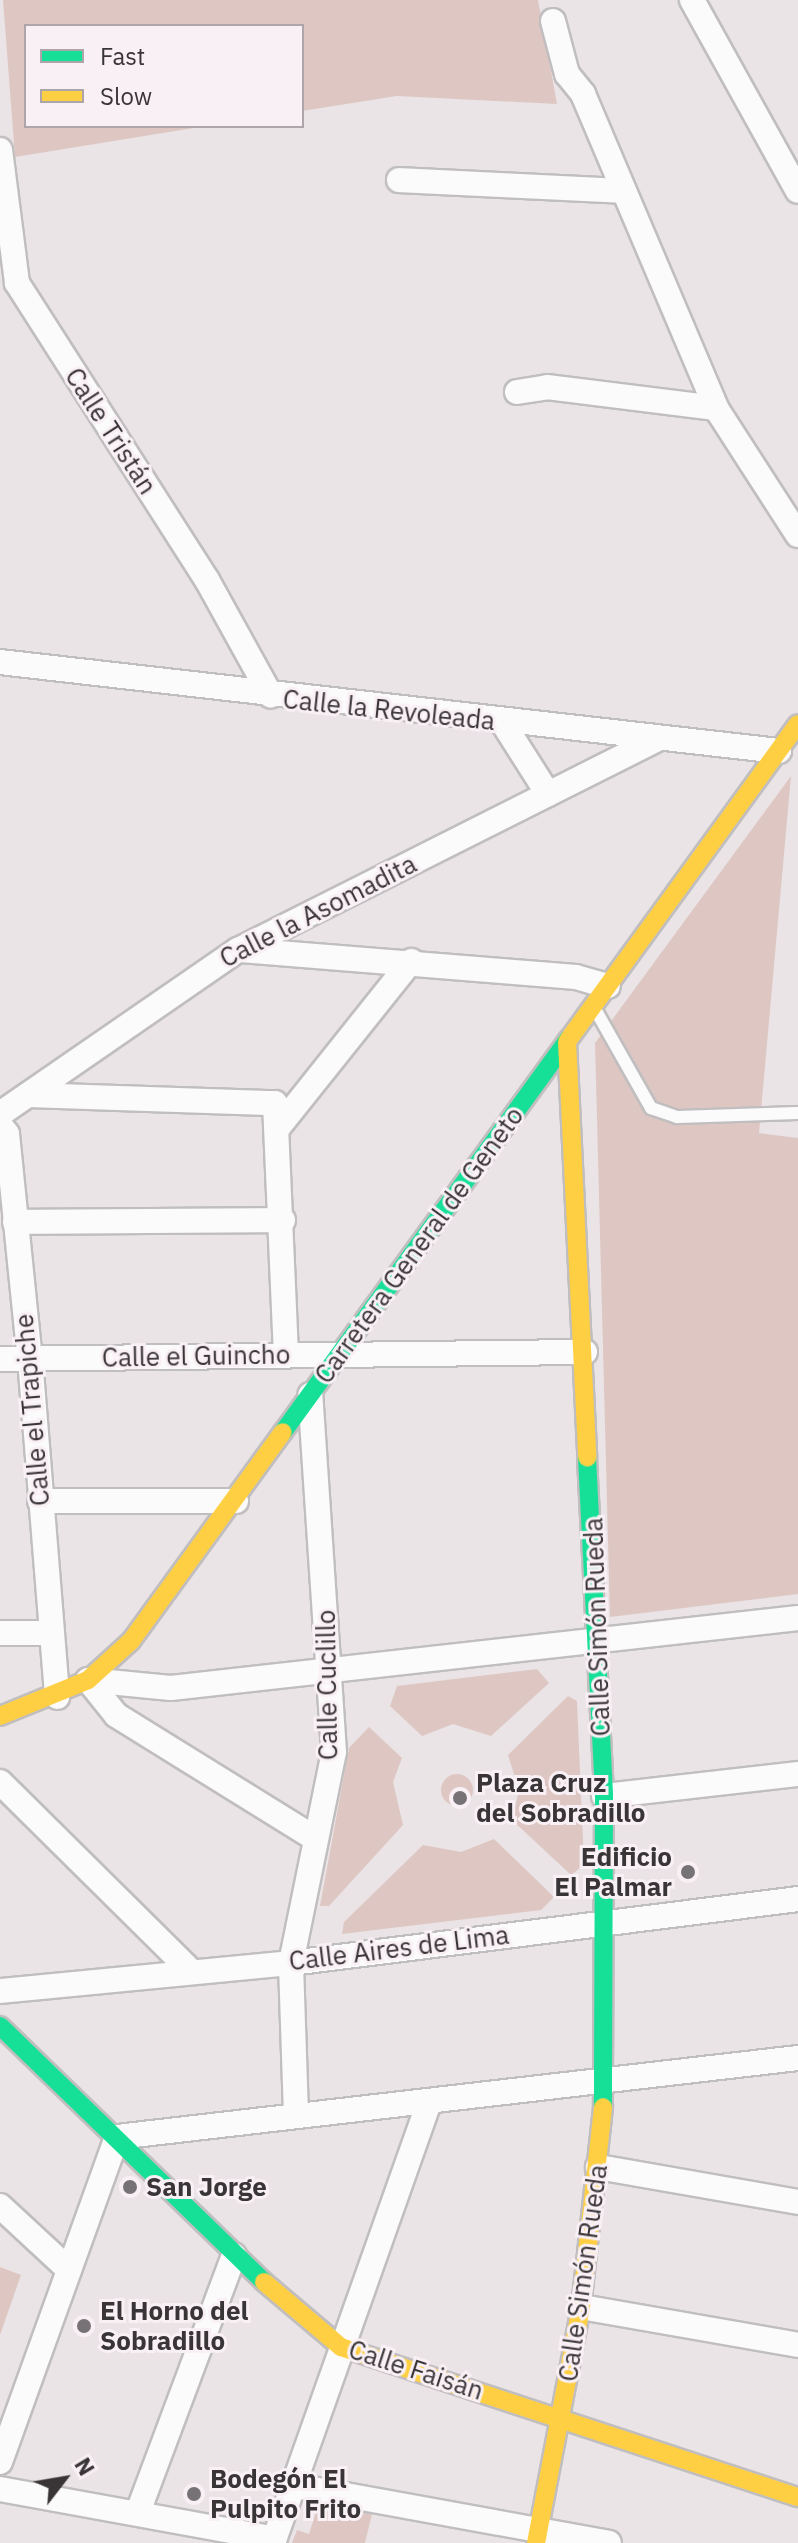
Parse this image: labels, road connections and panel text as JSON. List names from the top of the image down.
{
  "streets": {
    "street": [
      "Calle Tristán",
      "Calle la Revoleada",
      "Calle la Asomadita",
      "Carretera General de Geneto",
      "Calle el Guincho",
      "Calle el Trapiche",
      "Calle Simón Rueda",
      "Calle Cuclillo",
      "Calle Aires de Lima",
      "Calle Faisán"
    ]
  },
  "crossings": [
    ["Calle Tristán", "Calle la Revoleada"],
    ["Calle la Revoleada", "Calle la Asomadita"],
    ["Calle la Revoleada", "Carretera General de Geneto"],
    ["Carretera General de Geneto", "Calle el Guincho"],
    ["Carretera General de Geneto", "Calle el Trapiche"],
    ["Carretera General de Geneto", "Calle Simón Rueda"],
    ["Carretera General de Geneto", "Calle Cuclillo"],
    ["Calle el Guincho", "Calle el Trapiche"],
    ["Calle el Guincho", "Calle Simón Rueda"],
    ["Calle Simón Rueda", "Calle Aires de Lima"],
    ["Calle Simón Rueda", "Calle Faisán"],
    ["Calle Cuclillo", "Calle Aires de Lima"]
  ],
  "places": [
    "Plaza Cruz del Sobradillo",
    "Edificio El Palmar",
    "San Jorge",
    "El Horno del Sobradillo",
    "Bodegón El Pulpito Frito"
  ],
  "legend": ["Fast", "Slow"],
  "north": "top right"
}
